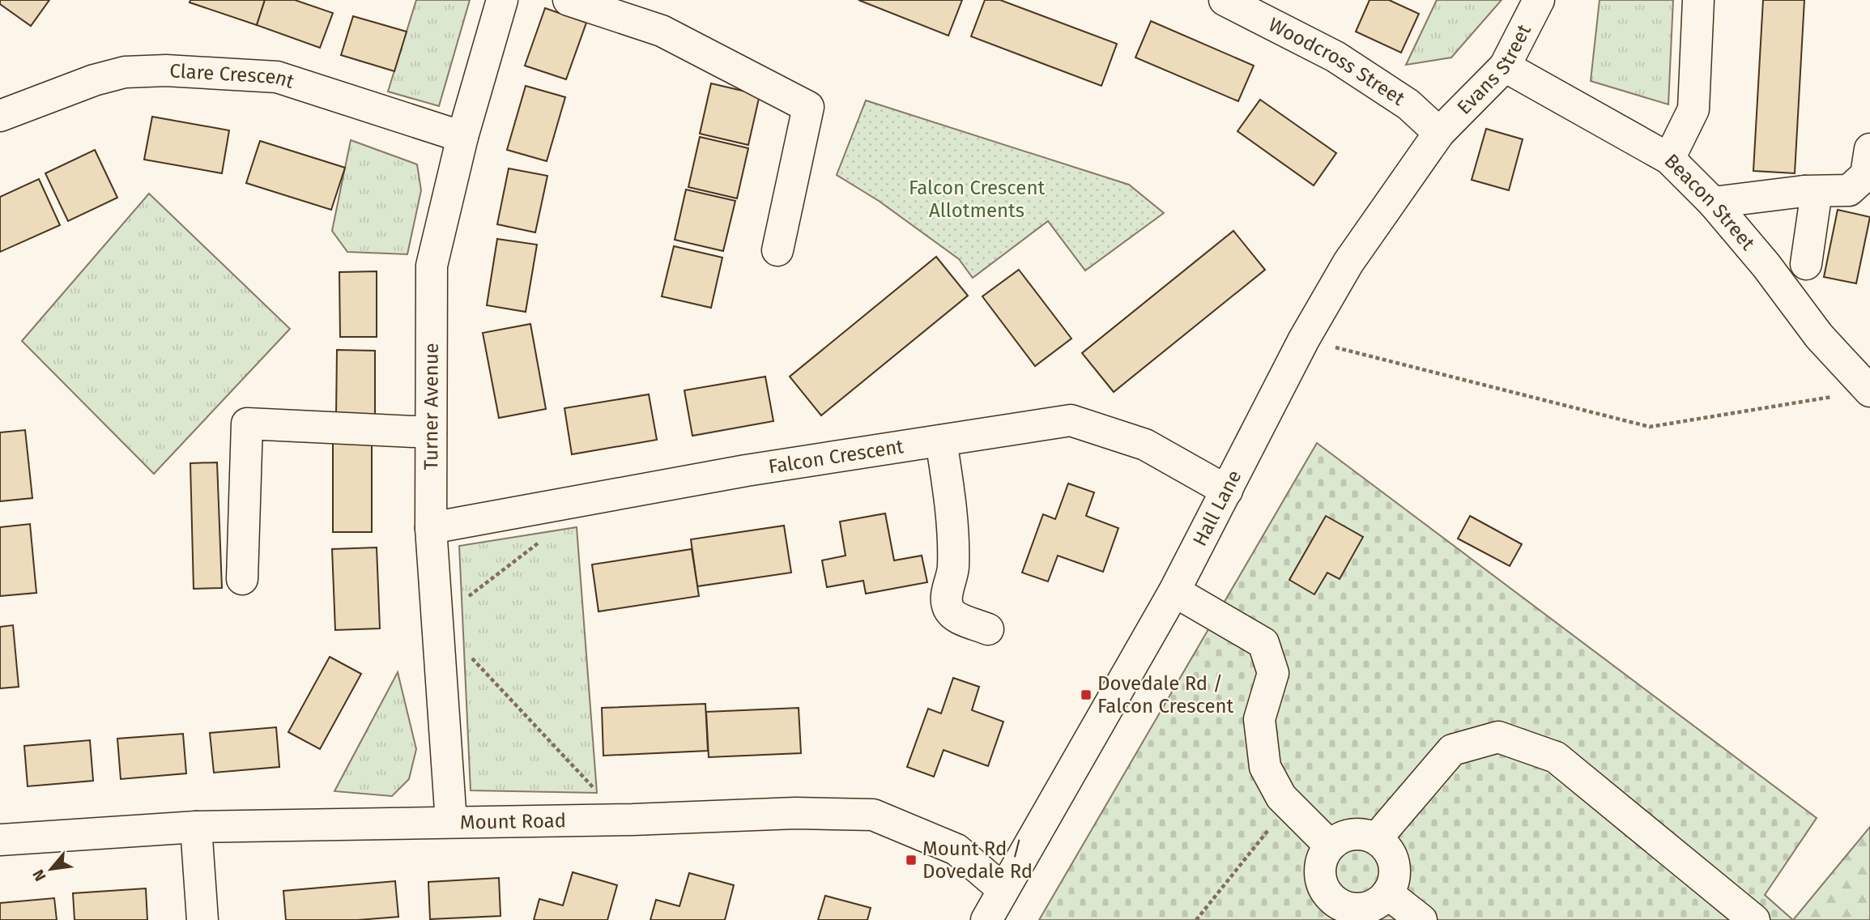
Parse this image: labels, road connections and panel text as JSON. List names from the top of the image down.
{
  "streets": {
    "street": [
      "Woodcross Street",
      "Evans Street",
      "Clare Crescent",
      "Beacon Street",
      "Turner Avenue",
      "Falcon Crescent",
      "Hall Lane",
      "Mount Road"
    ]
  },
  "crossings": [
    ["Woodcross Street", "Evans Street"],
    ["Woodcross Street", "Hall Lane"],
    ["Evans Street", "Beacon Street"],
    ["Evans Street", "Hall Lane"],
    ["Clare Crescent", "Turner Avenue"],
    ["Turner Avenue", "Falcon Crescent"],
    ["Turner Avenue", "Mount Road"],
    ["Falcon Crescent", "Hall Lane"],
    ["Hall Lane", "Mount Road"]
  ],
  "parks": ["Falcon Crescent Allotments"],
  "places": {
    "transit": ["Dovedale Rd / Falcon Crescent", "Mount Rd / Dovedale Rd"]
  },
  "north": "bottom left"
}
